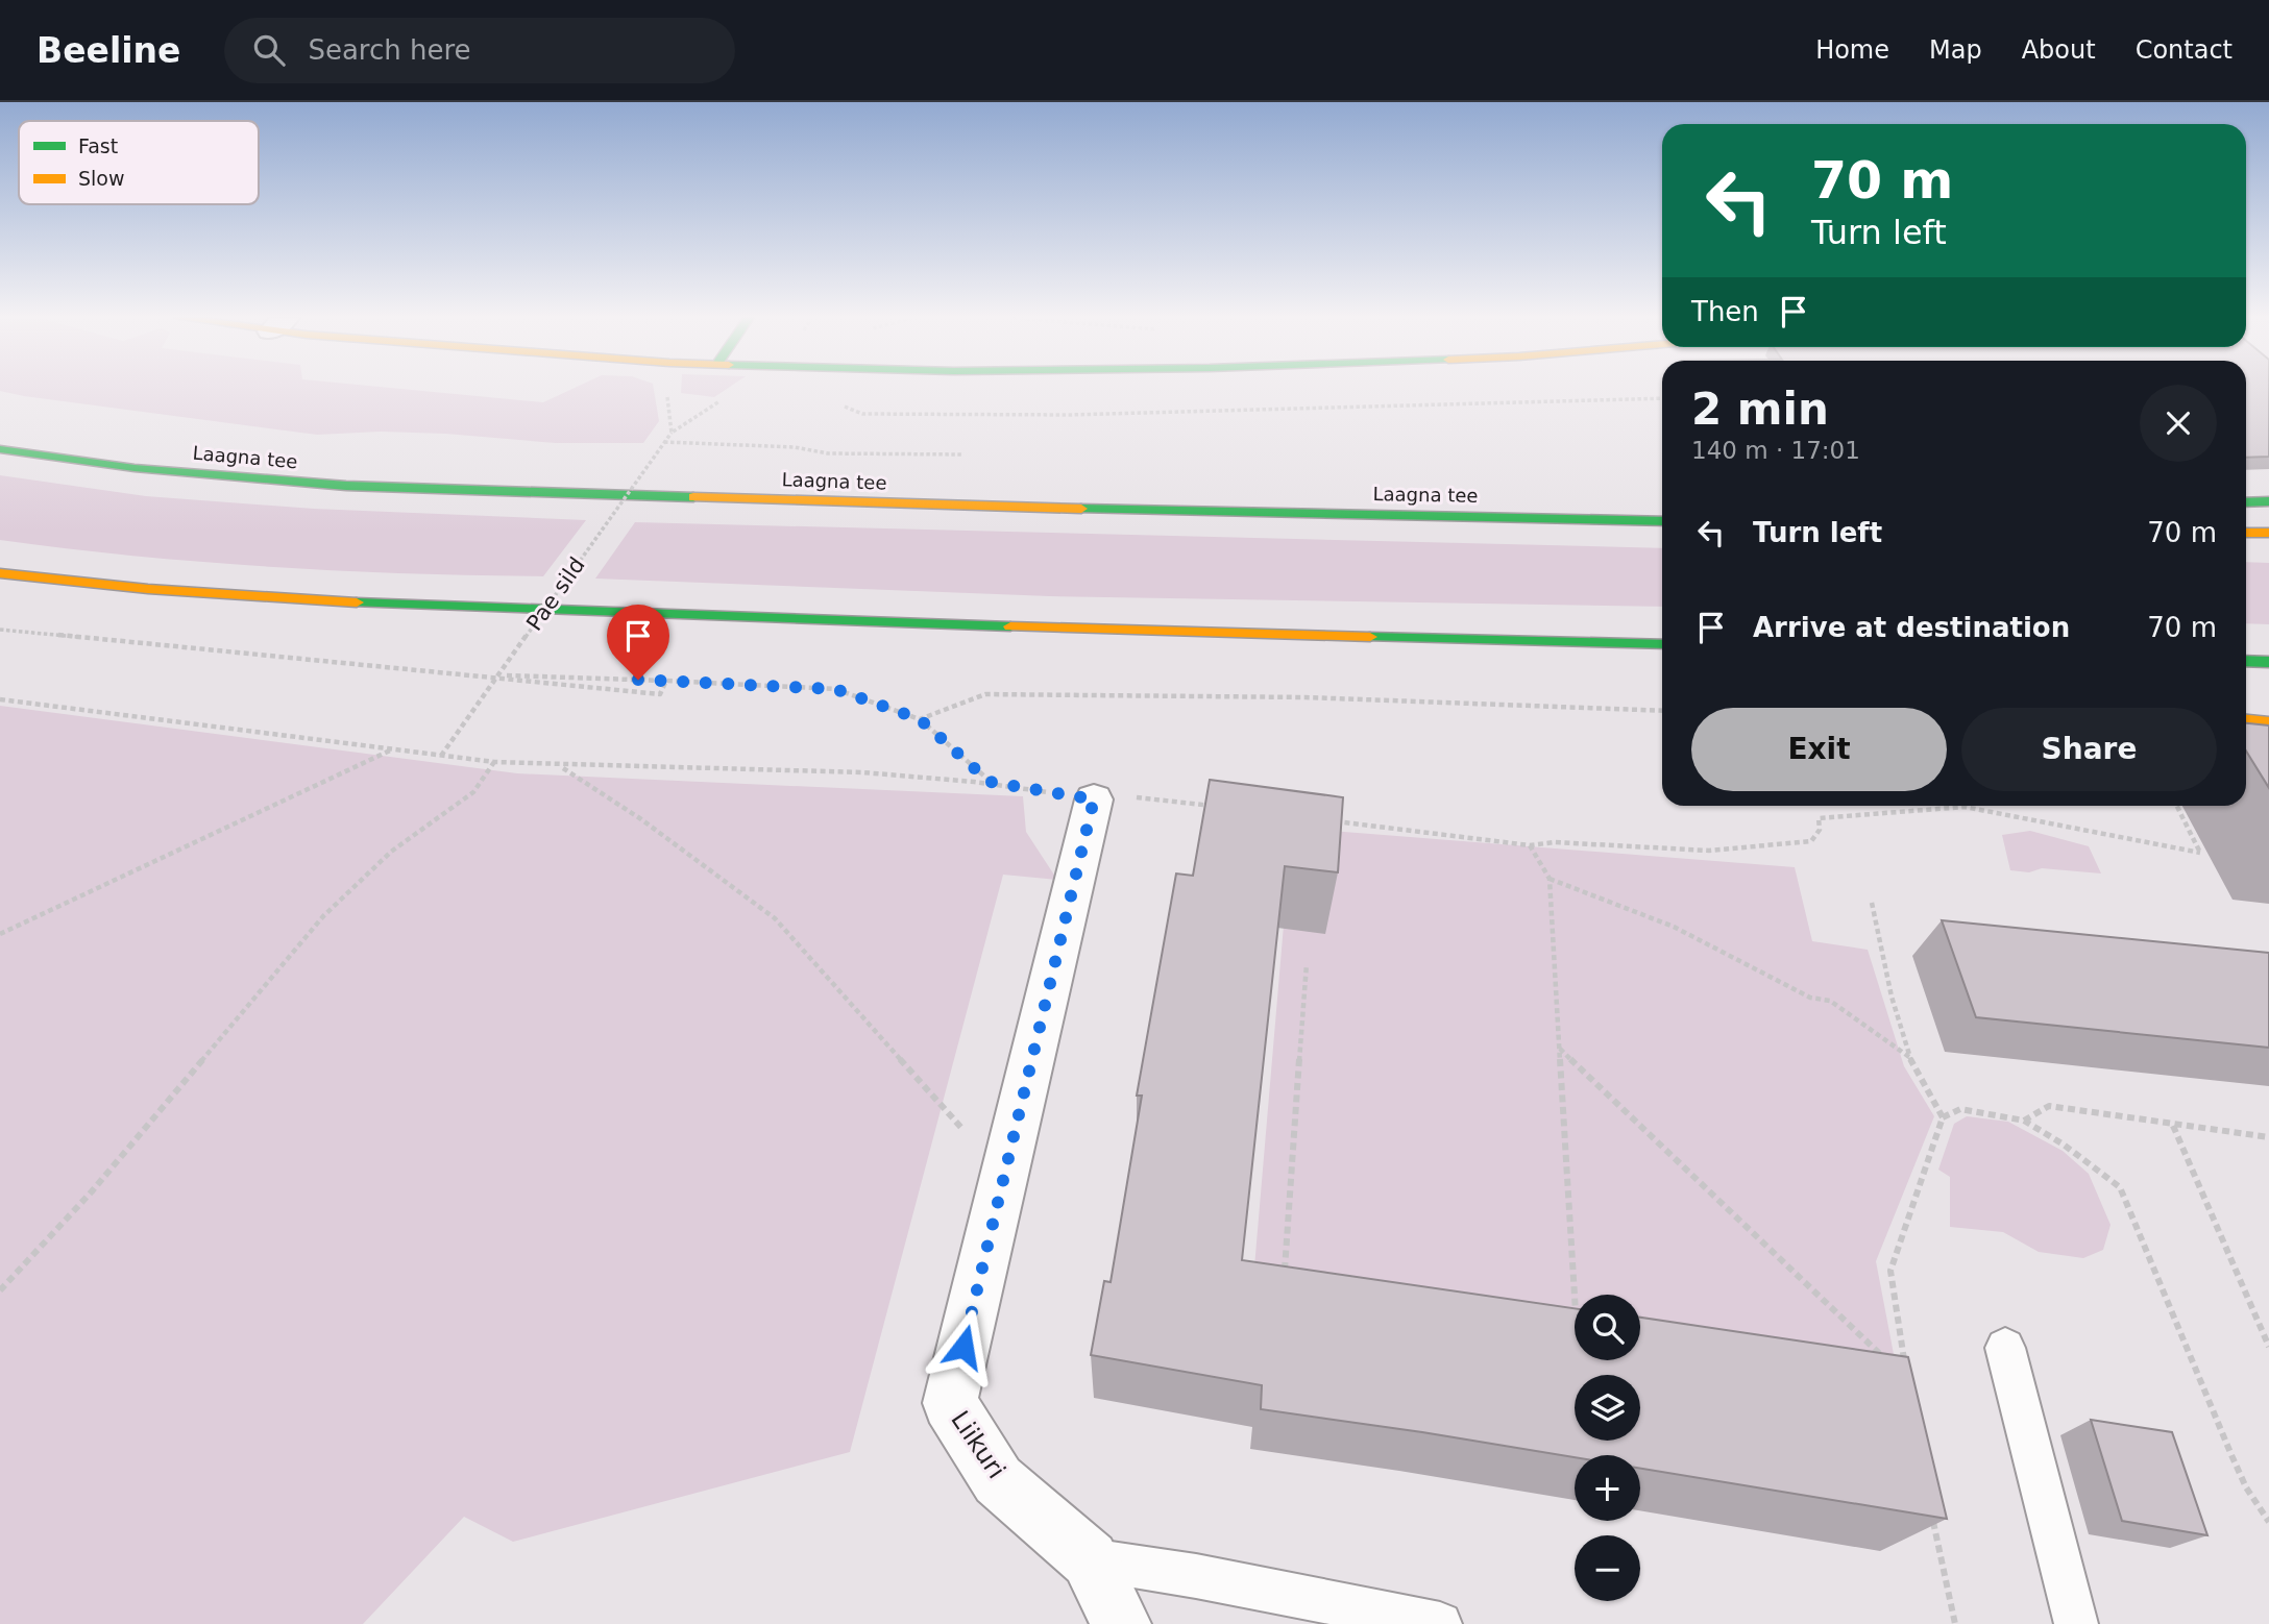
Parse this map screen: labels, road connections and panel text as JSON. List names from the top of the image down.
{
  "streets": {
    "main road": ["Laagna tee"],
    "street": ["Liikuri"],
    "path": ["Pae sild"]
  },
  "legend": ["Fast", "Slow"],
  "page": {
    "header": "Beeline",
    "search": "Search here",
    "nav": [
      "Home",
      "Map",
      "About",
      "Contact"
    ],
    "turn": ["70 m", "Turn left"],
    "then": "Then",
    "heading": ["2 min", "140 m · 17:01"],
    "list": [
      {
        "name": "Turn left",
        "value": "70 m"
      },
      {
        "name": "Arrive at destination",
        "value": "70 m"
      }
    ],
    "buttons": ["Exit", "Share"],
    "map_buttons": ["+", "−"]
  }
}
